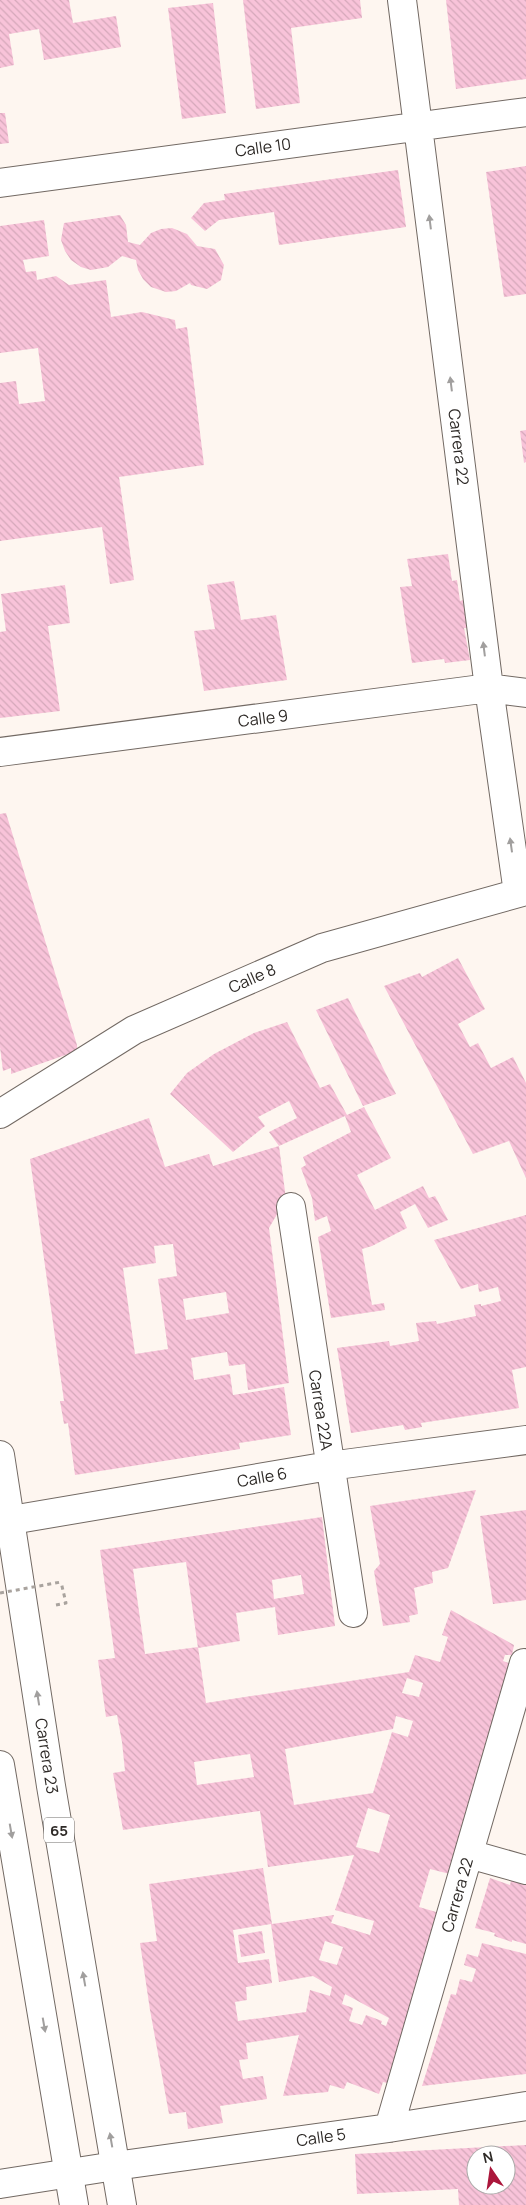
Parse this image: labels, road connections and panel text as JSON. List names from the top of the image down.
{
  "streets": {
    "street": [
      "Calle 10",
      "Carrera 22",
      "Calle 9",
      "Calle 8",
      "Carrea 22A",
      "Calle 6",
      "Carrera 23",
      "65",
      "Calle 5"
    ]
  },
  "crossings": [
    ["Calle 10", "Carrera 22"],
    ["Carrera 22", "Calle 9"],
    ["Carrera 22", "Calle 8"],
    ["Carrera 22", "Calle 5"],
    ["Carrea 22A", "Calle 6"],
    ["Calle 6", "Carrera 23"],
    ["Carrera 23", "Calle 5"]
  ],
  "one_way": ["Carrera 22"],
  "north": "top"
}
